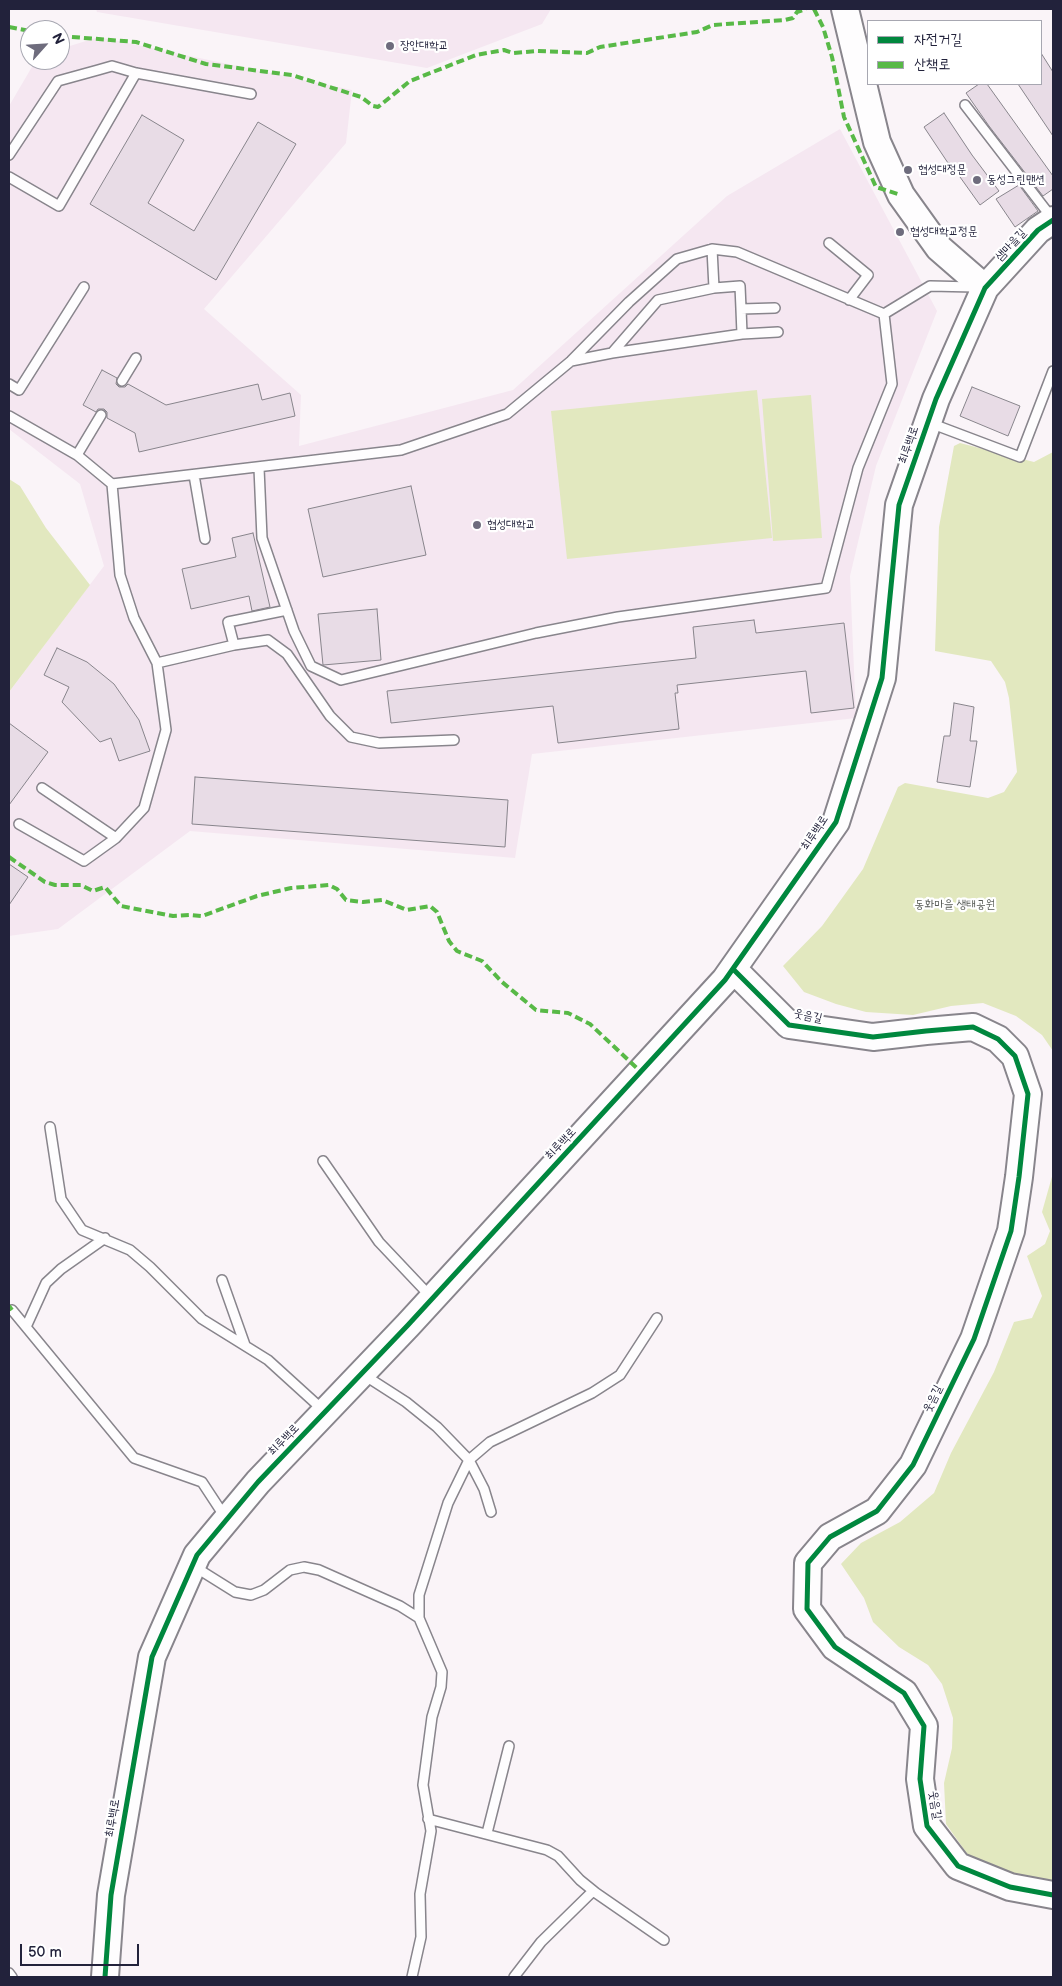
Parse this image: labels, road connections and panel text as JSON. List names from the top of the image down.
{
  "streets": {
    "street": ["샘마을길", "최루백로", "웃음길"]
  },
  "crossings": [
    ["샘마을길", "최루백로"],
    ["최루백로", "웃음길"]
  ],
  "parks": ["동화마을 생태공원"],
  "places": [
    "장안대학교",
    "협성대정문",
    "동성그린맨션",
    "협성대학교정문",
    "협성대학교"
  ],
  "legend": ["자전거길", "산책로"],
  "scale_bar": "50 m",
  "north": "top right"
}
